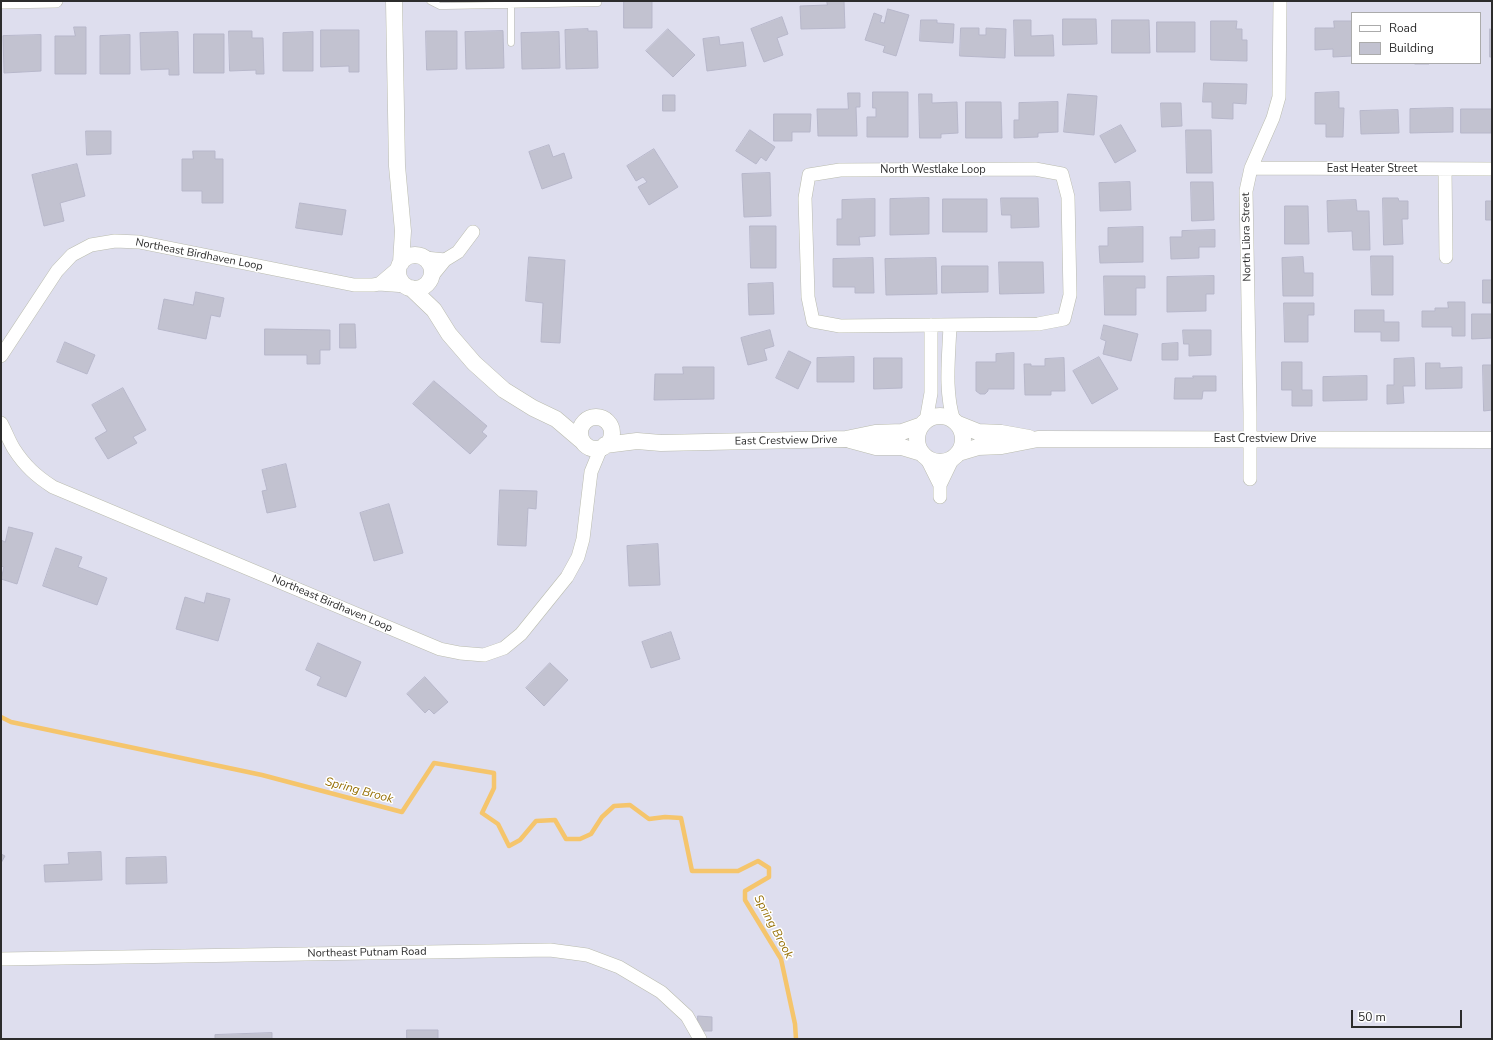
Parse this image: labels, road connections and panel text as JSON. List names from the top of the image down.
{
  "streets": {
    "street": [
      "East Heater Street",
      "North Westlake Loop",
      "North Libra Street",
      "Northeast Birdhaven Loop",
      "East Crestview Drive",
      "Northeast Putnam Road"
    ]
  },
  "crossings": [
    ["East Heater Street", "North Libra Street"],
    ["North Libra Street", "East Crestview Drive"]
  ],
  "water": ["Spring Brook"],
  "legend": ["Road", "Building"],
  "scale_bar": "50 m"
}
